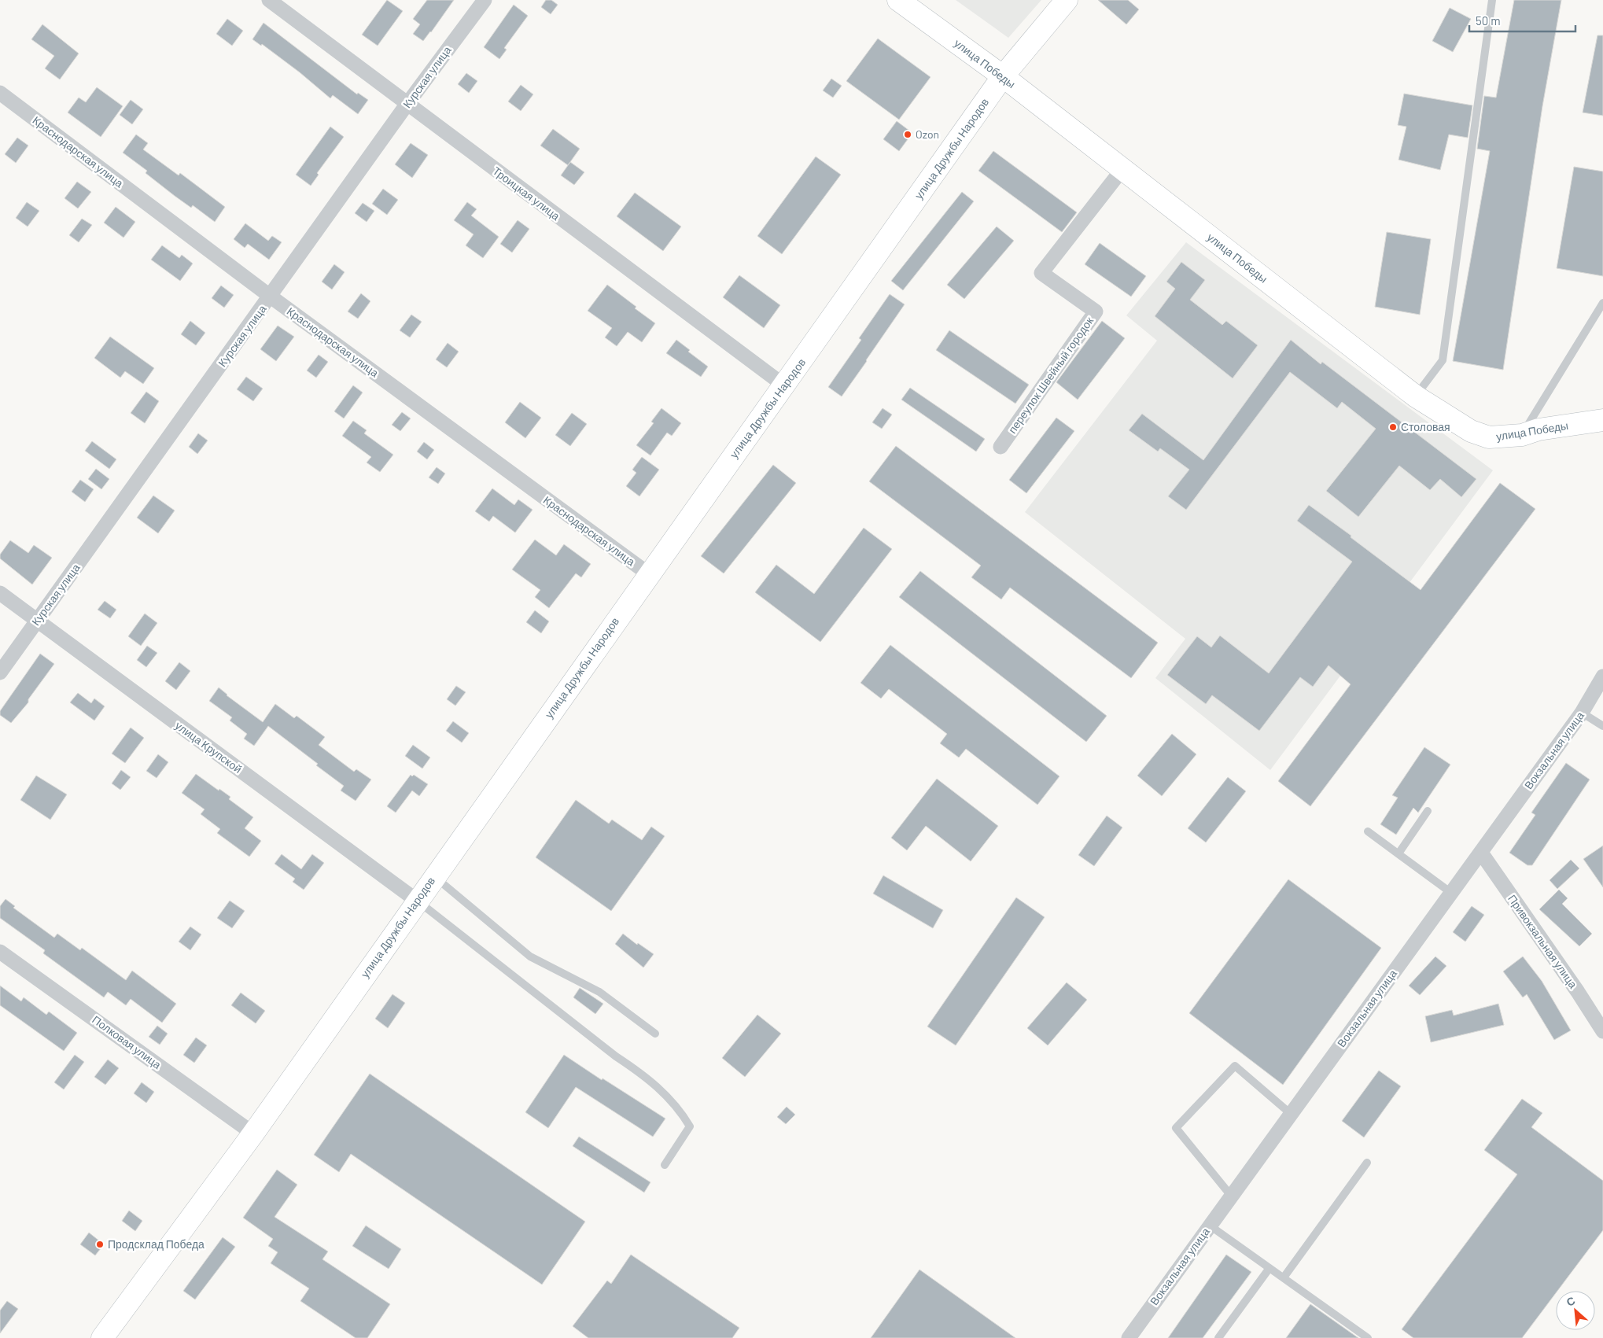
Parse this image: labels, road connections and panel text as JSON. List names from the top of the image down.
{
  "streets": {
    "street": [
      "улица Победы",
      "Курская улица",
      "улица Дружбы Народов",
      "Краснодарская улица",
      "Троицкая улица",
      "переулок Швейный городок",
      "улица Крупской",
      "Вокзальная улица",
      "Привокзальная улица",
      "Полковая улица"
    ]
  },
  "crossings": [
    ["улица Победы", "улица Дружбы Народов"],
    ["улица Победы", "переулок Швейный городок"],
    ["Курская улица", "Краснодарская улица"],
    ["Курская улица", "Троицкая улица"],
    ["Курская улица", "улица Крупской"],
    ["улица Дружбы Народов", "Краснодарская улица"],
    ["улица Дружбы Народов", "Троицкая улица"],
    ["улица Дружбы Народов", "улица Крупской"],
    ["улица Дружбы Народов", "Полковая улица"],
    ["Вокзальная улица", "Привокзальная улица"]
  ],
  "places": ["Ozon", "Столовая", "Продсклад Победа"],
  "scale_bar": "50 m",
  "north": "top left"
}
